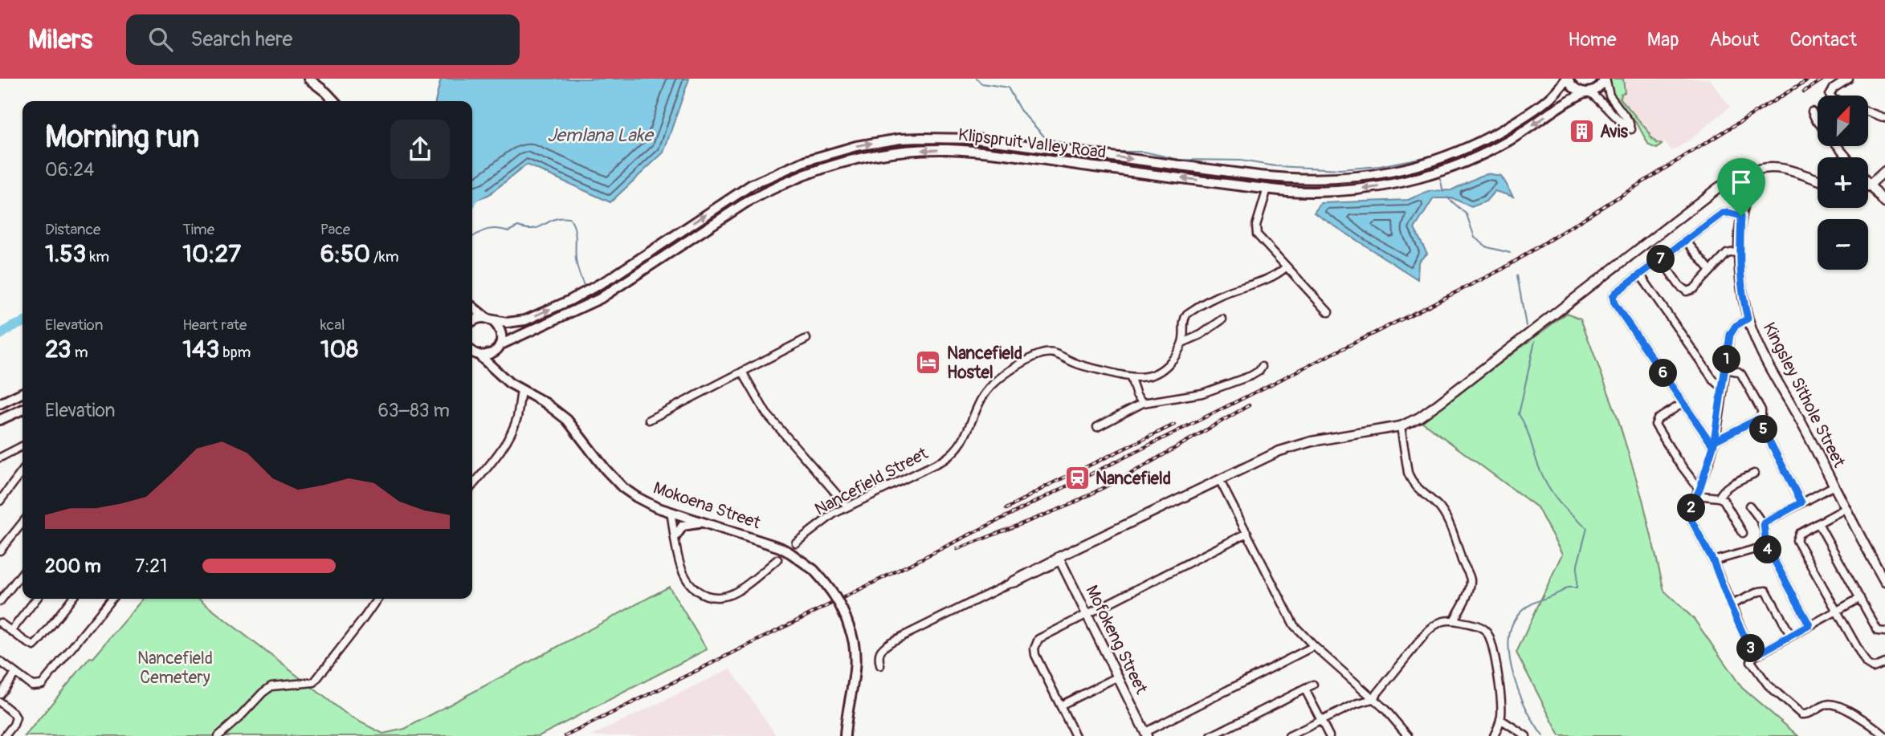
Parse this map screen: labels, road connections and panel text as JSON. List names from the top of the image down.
{
  "streets": {
    "main road": ["Klipspruit Valley Road", "Mokoena Street"],
    "street": ["Kingsley Sithole Street", "Nancefield Street", "Mofokeng Street"]
  },
  "water": ["Jemlana Lake"],
  "parks": ["Nancefield Cemetery"],
  "places": {
    "building": ["Avis"],
    "hotel": ["Nancefield Hostel"],
    "station": ["Nancefield"]
  },
  "north": "top right",
  "page": {
    "header": "Milers",
    "search": "Search here",
    "nav": [
      "Home",
      "Map",
      "About",
      "Contact"
    ],
    "map_buttons": ["+", "−"],
    "heading": ["Morning run", "06:24"],
    "stats": [
      ["Distance", "1.53 km"],
      ["Time", "10:27"],
      ["Pace", "6:50 /km"],
      ["Elevation", "23 m"],
      ["Heart rate", "143 bpm"],
      ["kcal", "108"]
    ],
    "pins": [
      "7",
      "1",
      "6",
      "5",
      "2",
      "4",
      "3"
    ],
    "chart": ["Elevation", "63–83 m"],
    "list": [
      {
        "name": "200 m",
        "note": "7:21"
      }
    ]
  }
}
